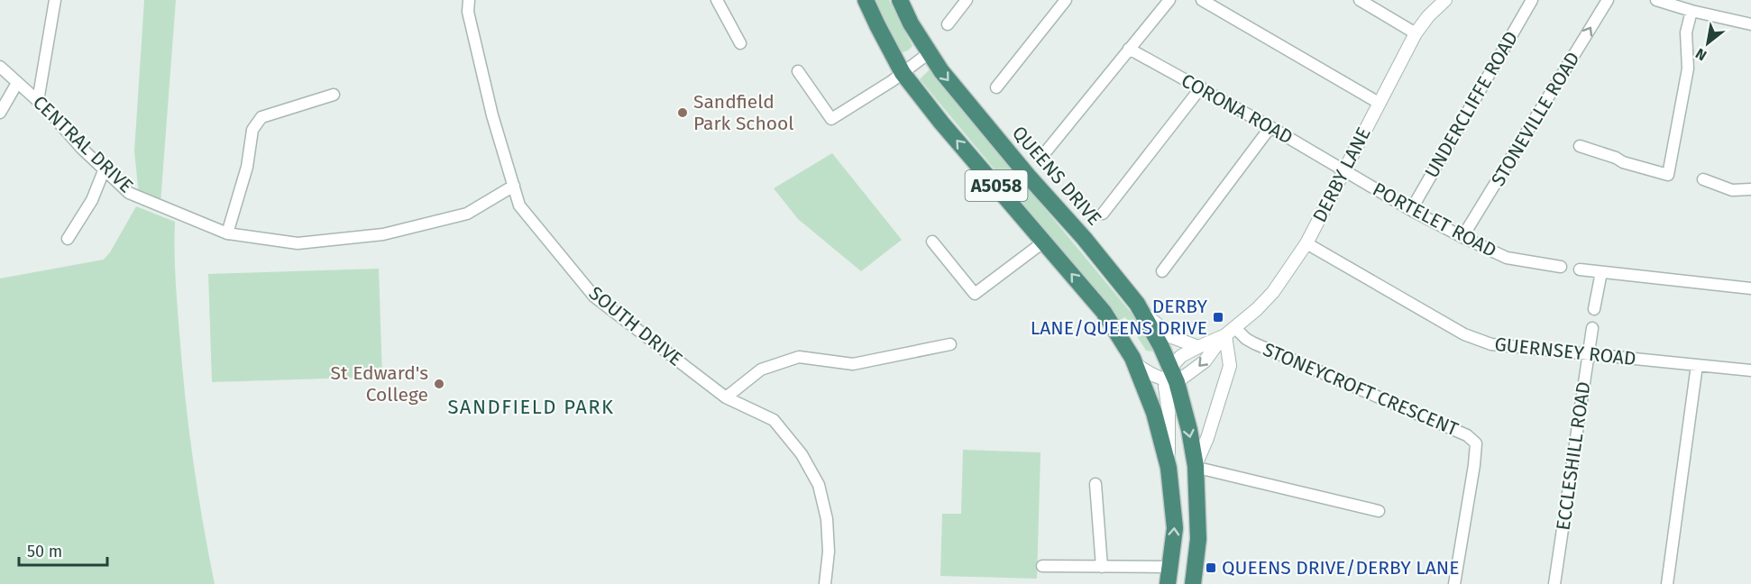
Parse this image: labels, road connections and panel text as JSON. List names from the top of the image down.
{
  "streets": {
    "highway": ["QUEENS DRIVE", "A5058"],
    "street": [
      "UNDERCLIFFE ROAD",
      "CORONA ROAD",
      "STONEVILLE ROAD",
      "CENTRAL DRIVE",
      "DERBY LANE",
      "PORTELET ROAD",
      "SOUTH DRIVE",
      "GUERNSEY ROAD",
      "STONEYCROFT CRESCENT",
      "ECCLESHILL ROAD"
    ]
  },
  "crossings": [
    ["UNDERCLIFFE ROAD", "PORTELET ROAD"],
    ["CORONA ROAD", "DERBY LANE"],
    ["CORONA ROAD", "PORTELET ROAD"],
    ["STONEVILLE ROAD", "PORTELET ROAD"],
    ["CENTRAL DRIVE", "SOUTH DRIVE"],
    ["DERBY LANE", "QUEENS DRIVE"],
    ["DERBY LANE", "A5058"],
    ["DERBY LANE", "PORTELET ROAD"],
    ["DERBY LANE", "GUERNSEY ROAD"],
    ["DERBY LANE", "STONEYCROFT CRESCENT"],
    ["QUEENS DRIVE", "A5058"],
    ["QUEENS DRIVE", "STONEYCROFT CRESCENT"],
    ["GUERNSEY ROAD", "ECCLESHILL ROAD"]
  ],
  "one_way": ["STONEVILLE ROAD"],
  "districts": ["SANDFIELD PARK"],
  "places": {
    "other": ["Sandfield Park School", "St Edward's College"],
    "transit": ["DERBY LANE/QUEENS DRIVE", "QUEENS DRIVE/DERBY LANE"]
  },
  "scale_bar": "50 m",
  "north": "bottom left"
}
